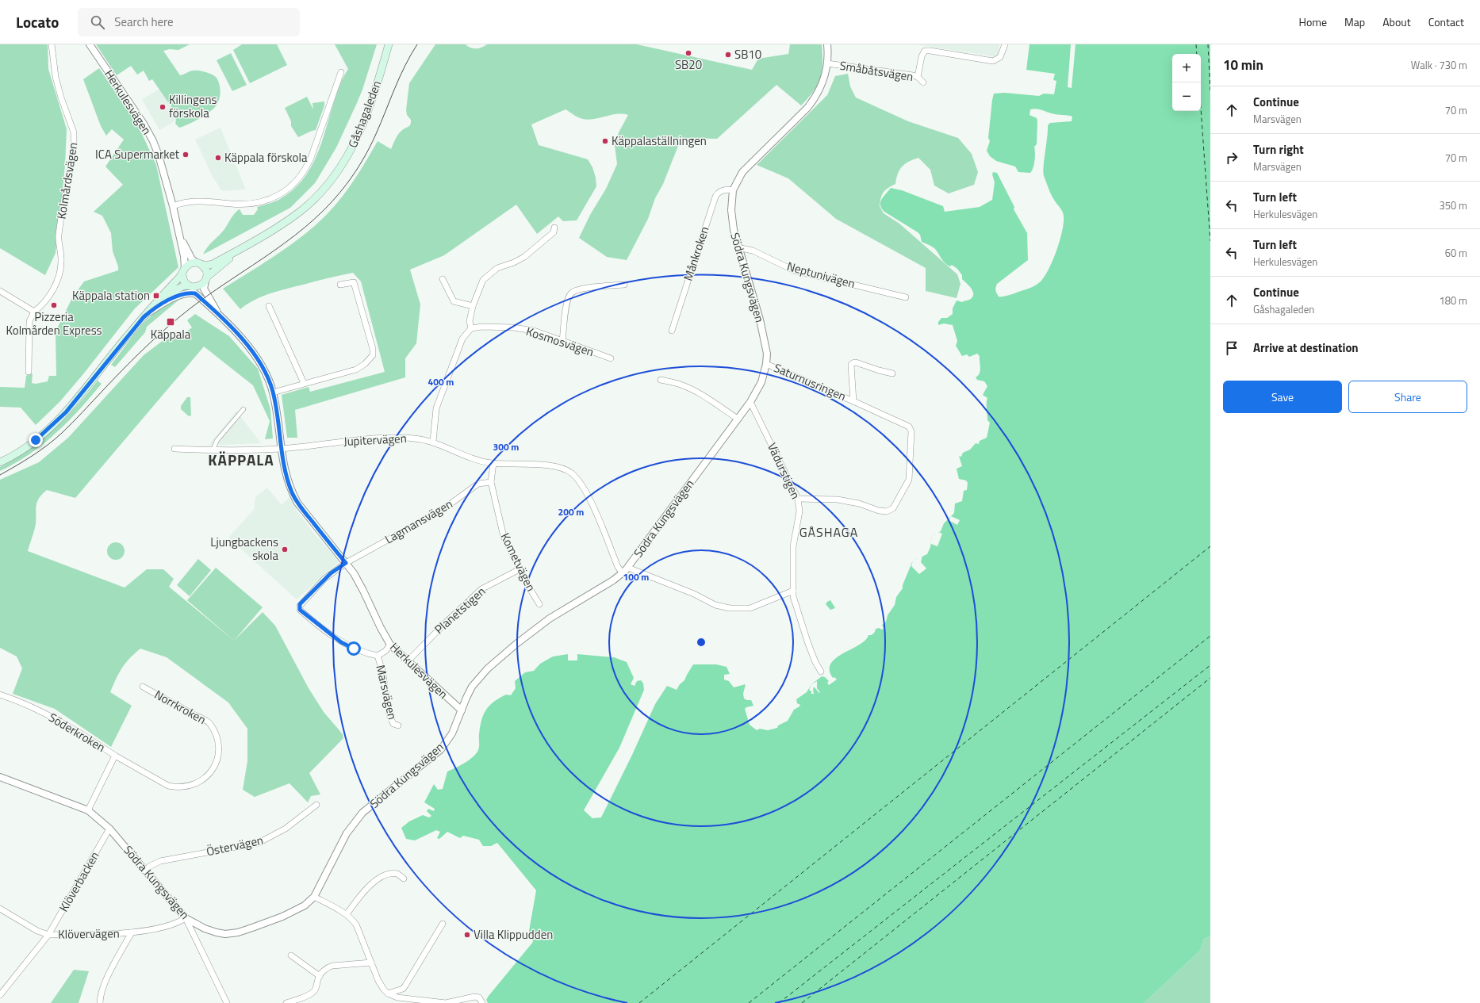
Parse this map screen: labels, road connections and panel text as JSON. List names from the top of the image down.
{
  "streets": {
    "main road": ["Gåshagaleden"],
    "street": [
      "Småbåtsvägen",
      "Herkulesvägen",
      "Kolmårdsvägen",
      "Månkroken",
      "Neptunivägen",
      "Södra Kungsvägen",
      "Kosmosvägen",
      "Saturnusringen",
      "Jupitervägen",
      "Vädurstigen",
      "Lagmansvägen",
      "Kometvägen",
      "Planetstigen",
      "Marsvägen",
      "Norrkroken",
      "Söderkroken",
      "Östervägen",
      "Klöverbacken",
      "Klövervägen"
    ]
  },
  "crossings": [
    ["Småbåtsvägen", "Södra Kungsvägen"],
    ["Herkulesvägen", "Gåshagaleden"],
    ["Herkulesvägen", "Södra Kungsvägen"],
    ["Herkulesvägen", "Jupitervägen"],
    ["Herkulesvägen", "Lagmansvägen"],
    ["Herkulesvägen", "Planetstigen"],
    ["Herkulesvägen", "Marsvägen"],
    ["Månkroken", "Södra Kungsvägen"],
    ["Neptunivägen", "Södra Kungsvägen"],
    ["Södra Kungsvägen", "Saturnusringen"],
    ["Södra Kungsvägen", "Jupitervägen"],
    ["Södra Kungsvägen", "Vädurstigen"],
    ["Södra Kungsvägen", "Söderkroken"],
    ["Södra Kungsvägen", "Östervägen"],
    ["Södra Kungsvägen", "Klöverbacken"],
    ["Södra Kungsvägen", "Klövervägen"],
    ["Saturnusringen", "Vädurstigen"],
    ["Jupitervägen", "Kometvägen"],
    ["Lagmansvägen", "Kometvägen"],
    ["Lagmansvägen", "Marsvägen"],
    ["Kometvägen", "Planetstigen"],
    ["Norrkroken", "Söderkroken"],
    ["Klöverbacken", "Klövervägen"]
  ],
  "districts": ["KÄPPALA", "GÅSHAGA"],
  "places": {
    "other": [
      "SB20",
      "SB10",
      "Killingens förskola",
      "Käppalaställningen",
      "ICA Supermarket",
      "Käppala förskola",
      "Pizzeria Kolmården Express",
      "Ljungbackens skola",
      "Villa Klippudden"
    ],
    "transit": ["Käppala station", "Käppala"]
  },
  "page": {
    "header": "Locato",
    "search": "Search here",
    "nav": [
      "Home",
      "Map",
      "About",
      "Contact"
    ],
    "heading": ["10 min", "Walk · 730 m"],
    "map_buttons": ["+", "−"],
    "list": [
      ["Continue", "Marsvägen", "70 m"],
      ["Turn right", "Marsvägen", "70 m"],
      ["Turn left", "Herkulesvägen", "350 m"],
      ["Turn left", "Herkulesvägen", "60 m"],
      ["Continue", "Gåshagaleden", "180 m"],
      "Arrive at destination"
    ],
    "buttons": ["Save", "Share"]
  },
  "rings": [
    "400 m",
    "300 m",
    "200 m",
    "100 m"
  ]
}
